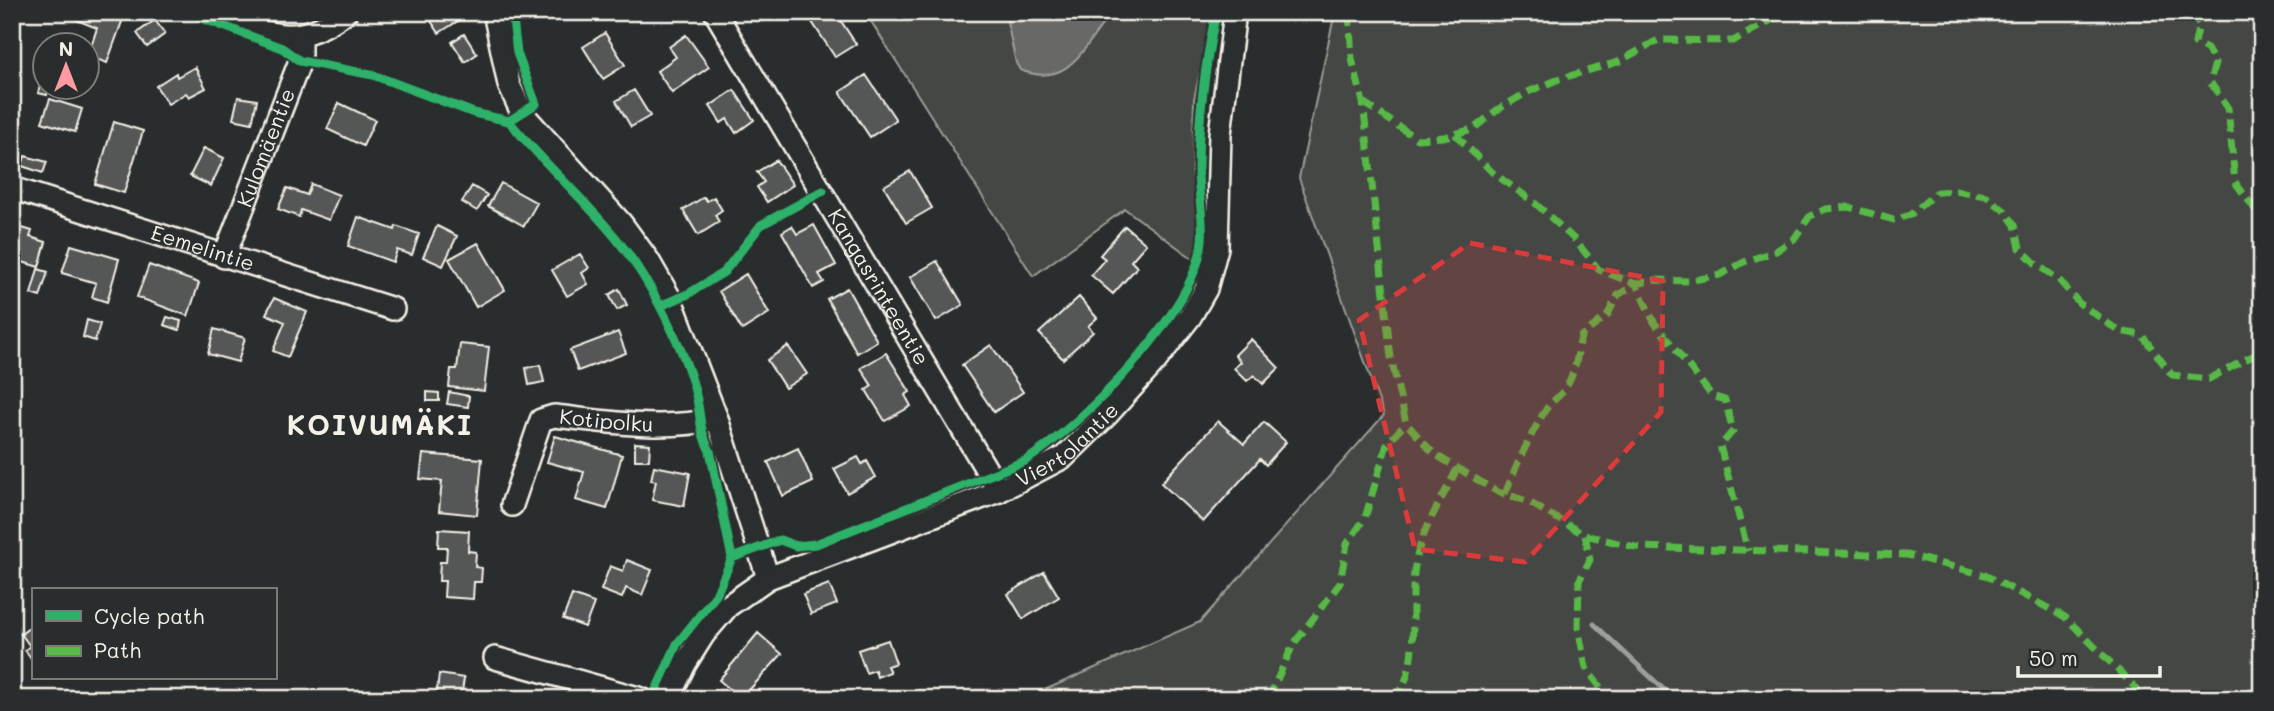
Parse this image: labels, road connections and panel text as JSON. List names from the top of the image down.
{
  "streets": {
    "street": [
      "Kulomäentie",
      "Eemelintie",
      "Kangasrinteentie",
      "Kotipolku",
      "Viertolantie"
    ]
  },
  "crossings": [
    ["Kulomäentie", "Eemelintie"],
    ["Kangasrinteentie", "Viertolantie"]
  ],
  "districts": ["KOIVUMÄKI"],
  "legend": ["Cycle path", "Path"],
  "scale_bar": "50 m",
  "north": "top"
}
